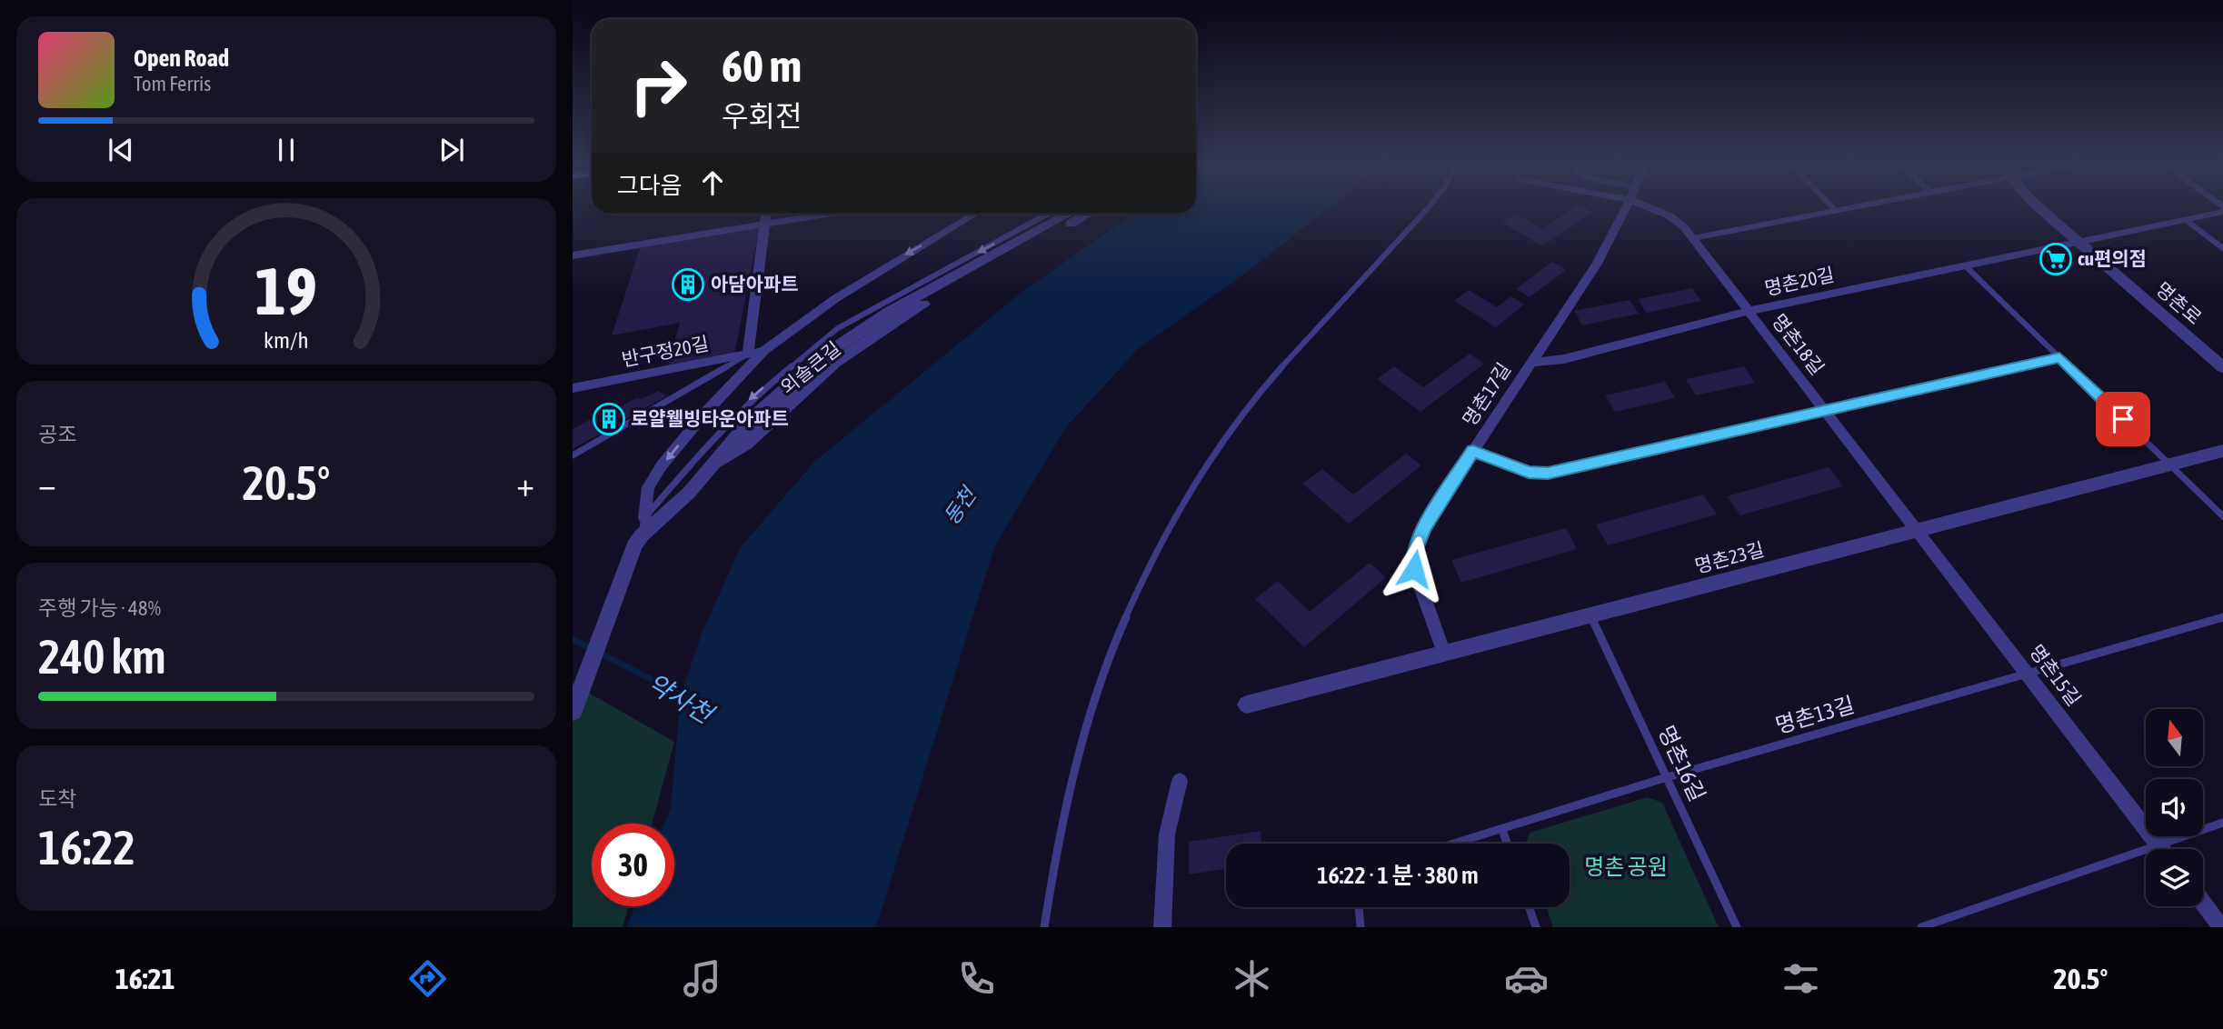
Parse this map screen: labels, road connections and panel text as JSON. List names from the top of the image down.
{
  "streets": {
    "street": [
      "명촌20길",
      "명촌로",
      "명촌18길",
      "반구정20길",
      "외솔큰길",
      "명촌17길",
      "명촌23길",
      "명촌15길"
    ],
    "lane": ["명촌13길", "명촌16길"]
  },
  "crossings": [
    ["명촌20길", "명촌로"],
    ["명촌20길", "명촌18길"],
    ["명촌20길", "명촌17길"],
    ["명촌18길", "명촌23길"],
    ["명촌18길", "명촌15길"],
    ["반구정20길", "외솔큰길"],
    ["명촌17길", "명촌23길"],
    ["명촌23길", "명촌15길"],
    ["명촌23길", "명촌16길"],
    ["명촌15길", "명촌13길"],
    ["명촌13길", "명촌16길"]
  ],
  "water": ["동천", "약사천"],
  "parks": ["명촌 공원"],
  "places": {
    "supermarket": ["cu편의점"],
    "building": ["아담아파트", "로얄웰빙타운아파트"]
  },
  "north": "top",
  "page": {
    "turn": ["60 m", "우회전"],
    "song": ["Open Road", "Tom Ferris"],
    "then": "그다음",
    "tile": [
      "공조",
      ["주행 가능 · 48%", "240 km"],
      ["도착", "16:22"]
    ],
    "heat": ["−", "20.5°", "+"],
    "limit": "30",
    "trip": "16:22 · 1 분 · 380 m",
    "tabs": ["16:21", "20.5°"],
    "gauge": ["19", "km/h"]
  }
}
